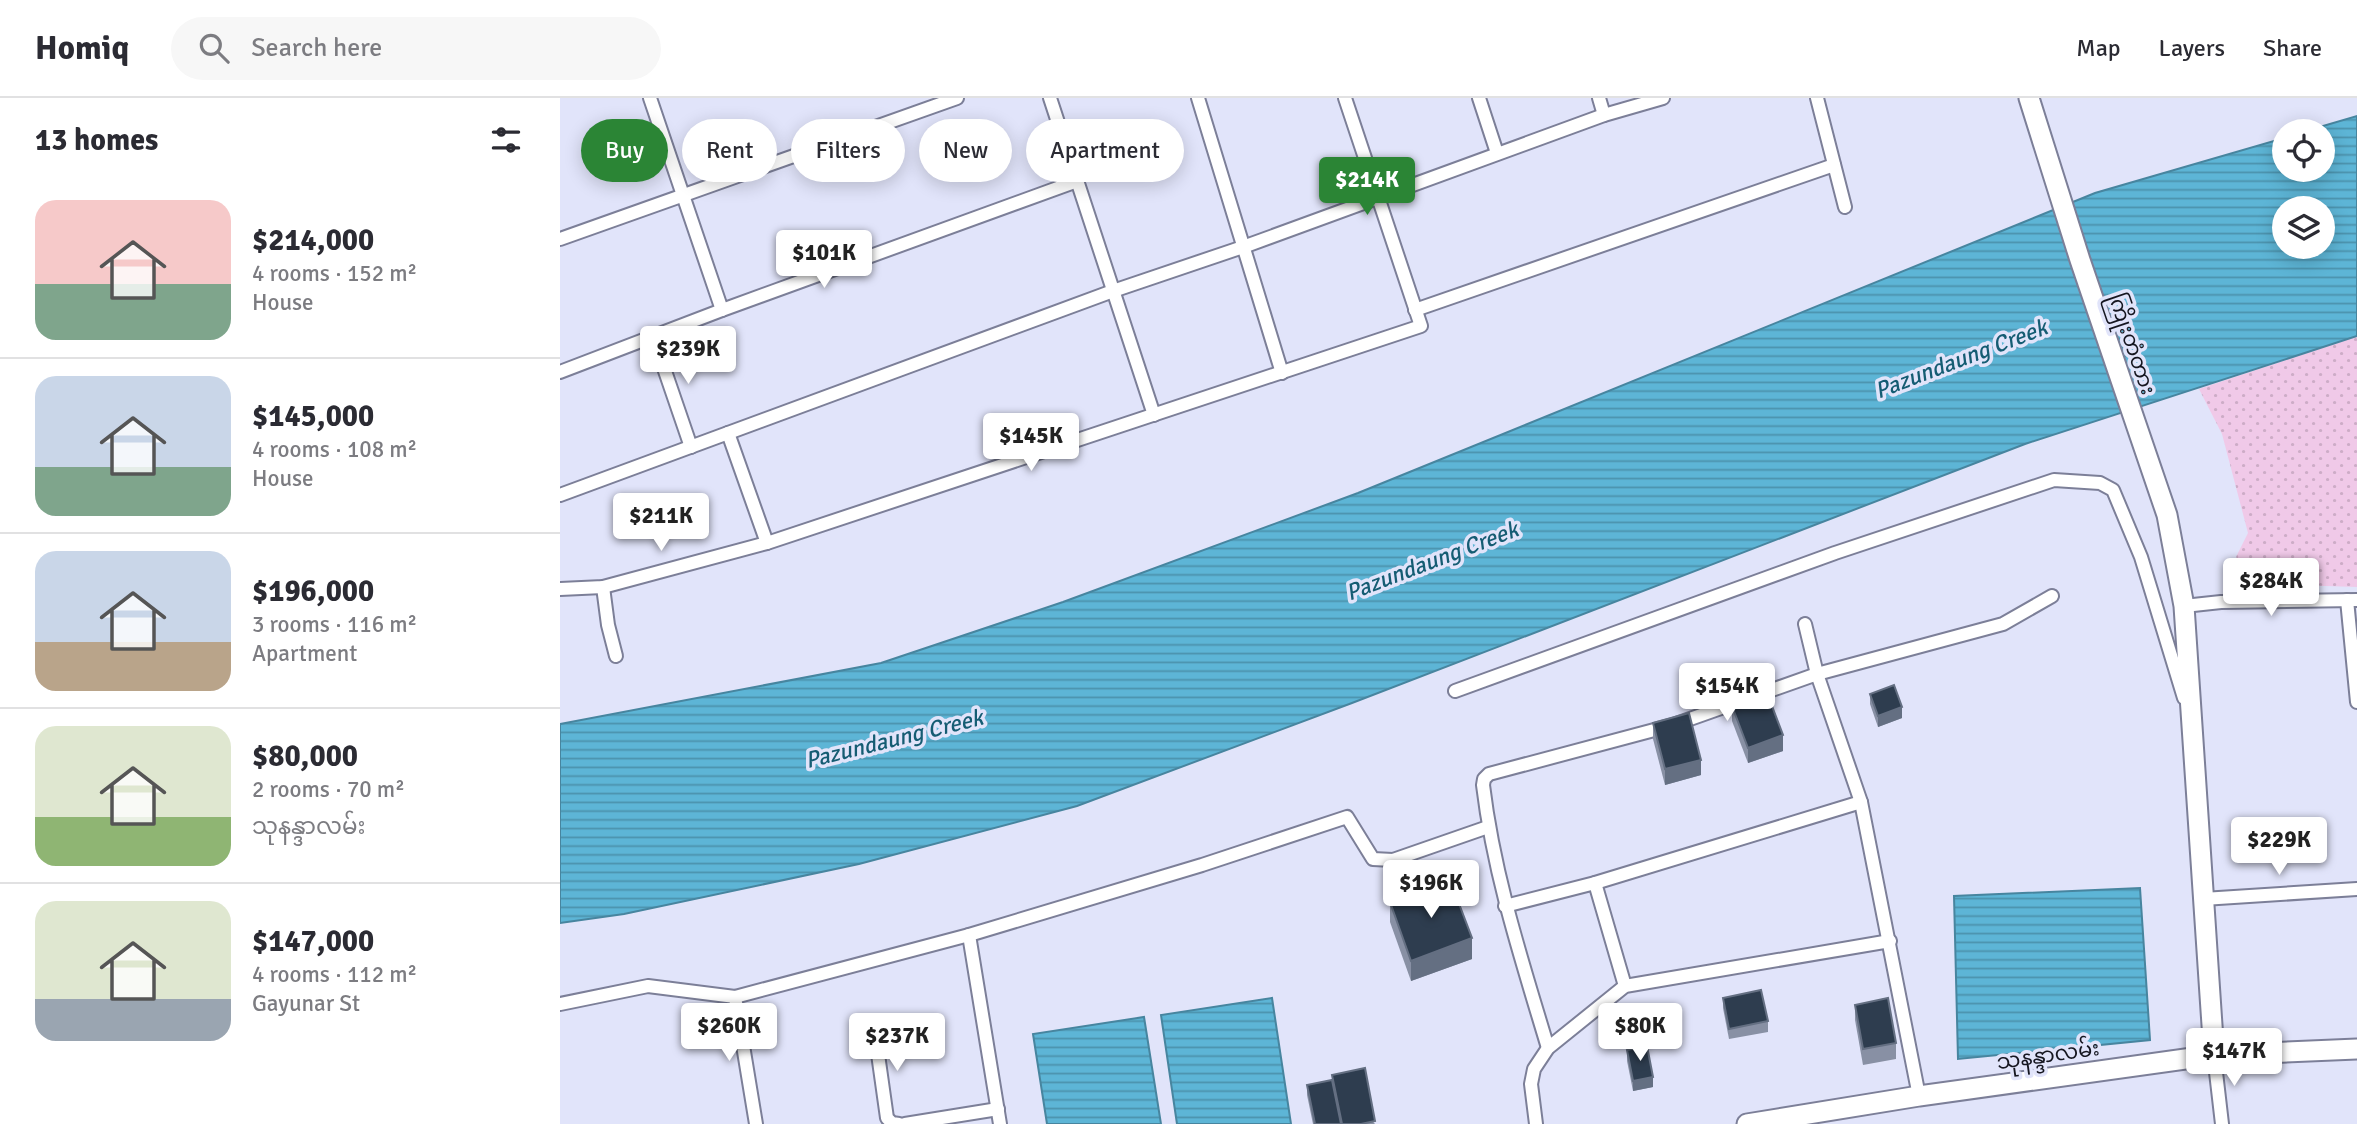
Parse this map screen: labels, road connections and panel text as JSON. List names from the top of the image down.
{
  "streets": {
    "main road": ["ကြိုးတံတား", "သုနန္ဒာလမ်း"]
  },
  "crossings": [
    ["ကြိုးတံတား", "သုနန္ဒာလမ်း"]
  ],
  "water": ["Pazundaung Creek"],
  "page": {
    "header": "Homiq",
    "search": "Search here",
    "nav": ["Map", "Layers", "Share"],
    "heading": "13 homes",
    "chip": [
      "Buy",
      "Rent",
      "Filters",
      "New",
      "Apartment"
    ],
    "price": [
      "$214K",
      "$101K",
      "$239K",
      "$145K",
      "$211K",
      "$284K",
      "$154K",
      "$229K",
      "$196K",
      "$260K",
      "$80K",
      "$237K",
      "$147K"
    ],
    "list": [
      {
        "name": "$214,000",
        "note": "4 rooms · 152 m² · House"
      },
      {
        "name": "$145,000",
        "note": "4 rooms · 108 m² · House"
      },
      {
        "name": "$196,000",
        "note": "3 rooms · 116 m² · Apartment"
      },
      {
        "name": "$80,000",
        "note": "2 rooms · 70 m² · သုနန္ဒာလမ်း"
      },
      {
        "name": "$147,000",
        "note": "4 rooms · 112 m² · Gayunar St"
      }
    ]
  }
}
